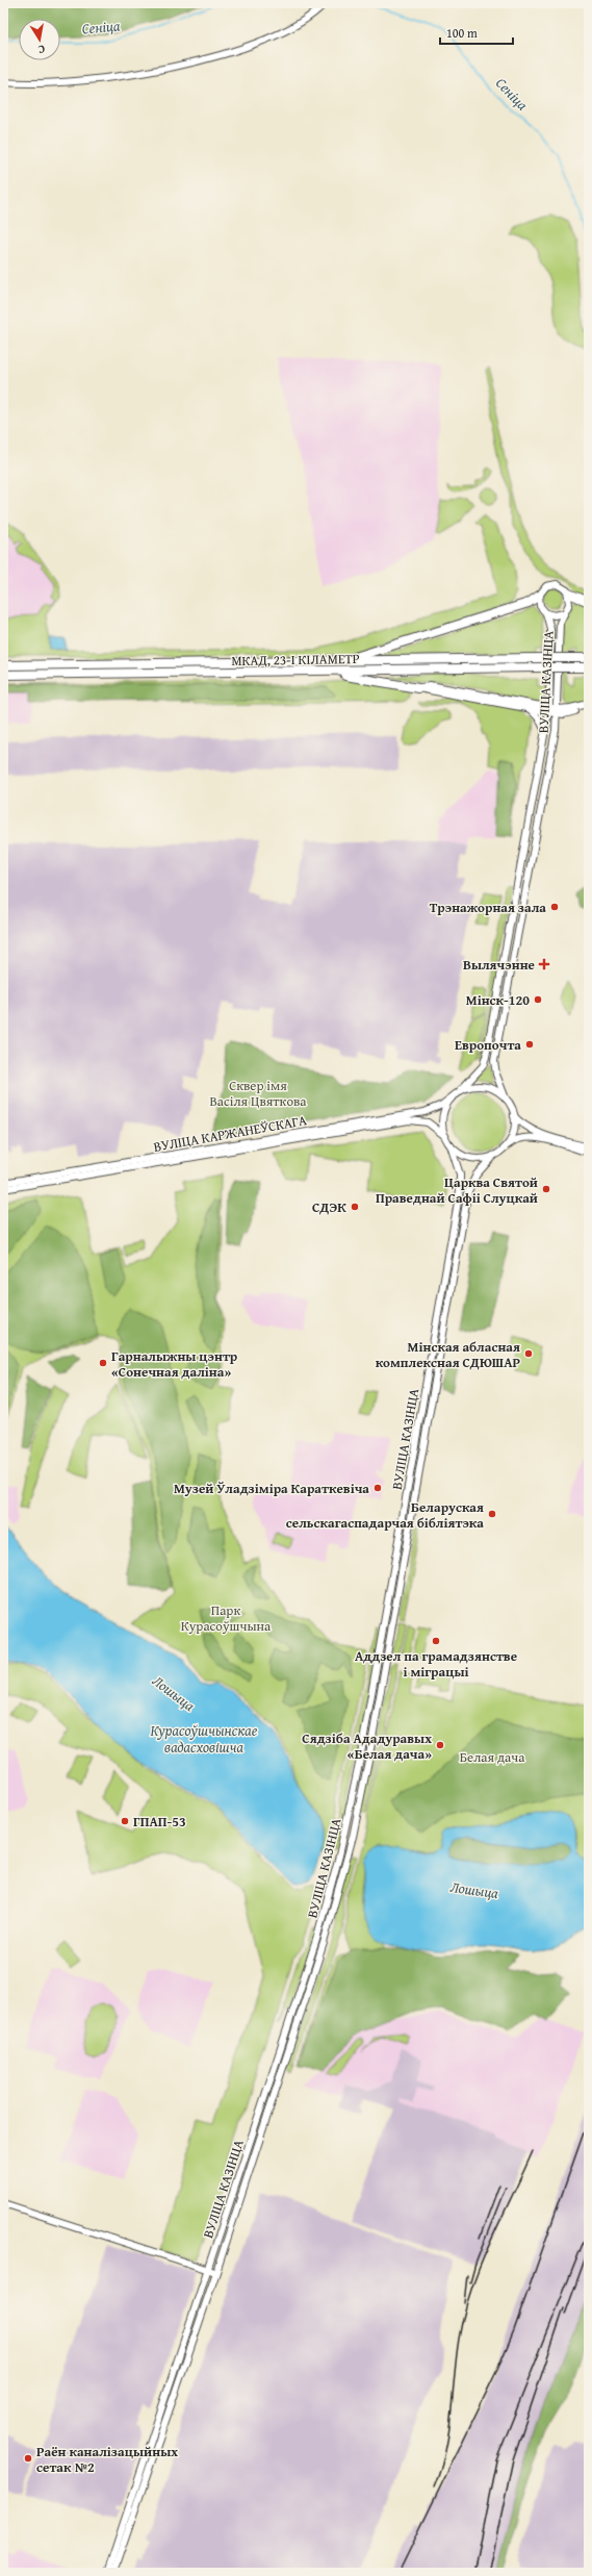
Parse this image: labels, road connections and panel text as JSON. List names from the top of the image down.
{
  "streets": {
    "highway": ["МКАД, 23-І КІЛАМЕТР"],
    "main road": ["ВУЛІЦА КАЗІНЦА", "ВУЛІЦА КАРЖАНЕЎСКАГА"]
  },
  "crossings": [
    ["ВУЛІЦА КАЗІНЦА", "ВУЛІЦА КАРЖАНЕЎСКАГА"]
  ],
  "water": ["Сеніца", "Лошыца", "Курасоўшчынскае вадасховішча"],
  "parks": ["Сквер імя Васіля Цвяткова", "Парк Курасоўшчына", "Белая дача"],
  "places": {
    "other": [
      "Трэнажорная зала",
      "Мінск-120",
      "Европочта",
      "Царква Святой Праведнай Сафіі Слуцкай",
      "СДЭК",
      "Мінская абласная комплексная СДЮШАР",
      "Гарналыжны цэнтр «Сонечная даліна»",
      "Музей Ўладзіміра Караткевіча",
      "Беларуская сельскагаспадарчая бібліятэка",
      "Аддзел па грамадзянстве і міграцыі",
      "Сядзіба Ададуравых «Белая дача»",
      "ГПАП-53",
      "Раён каналізацыйных сетак №2"
    ],
    "health": ["Вылячэнне"]
  },
  "scale_bar": "100 m",
  "north": "bottom"
}
